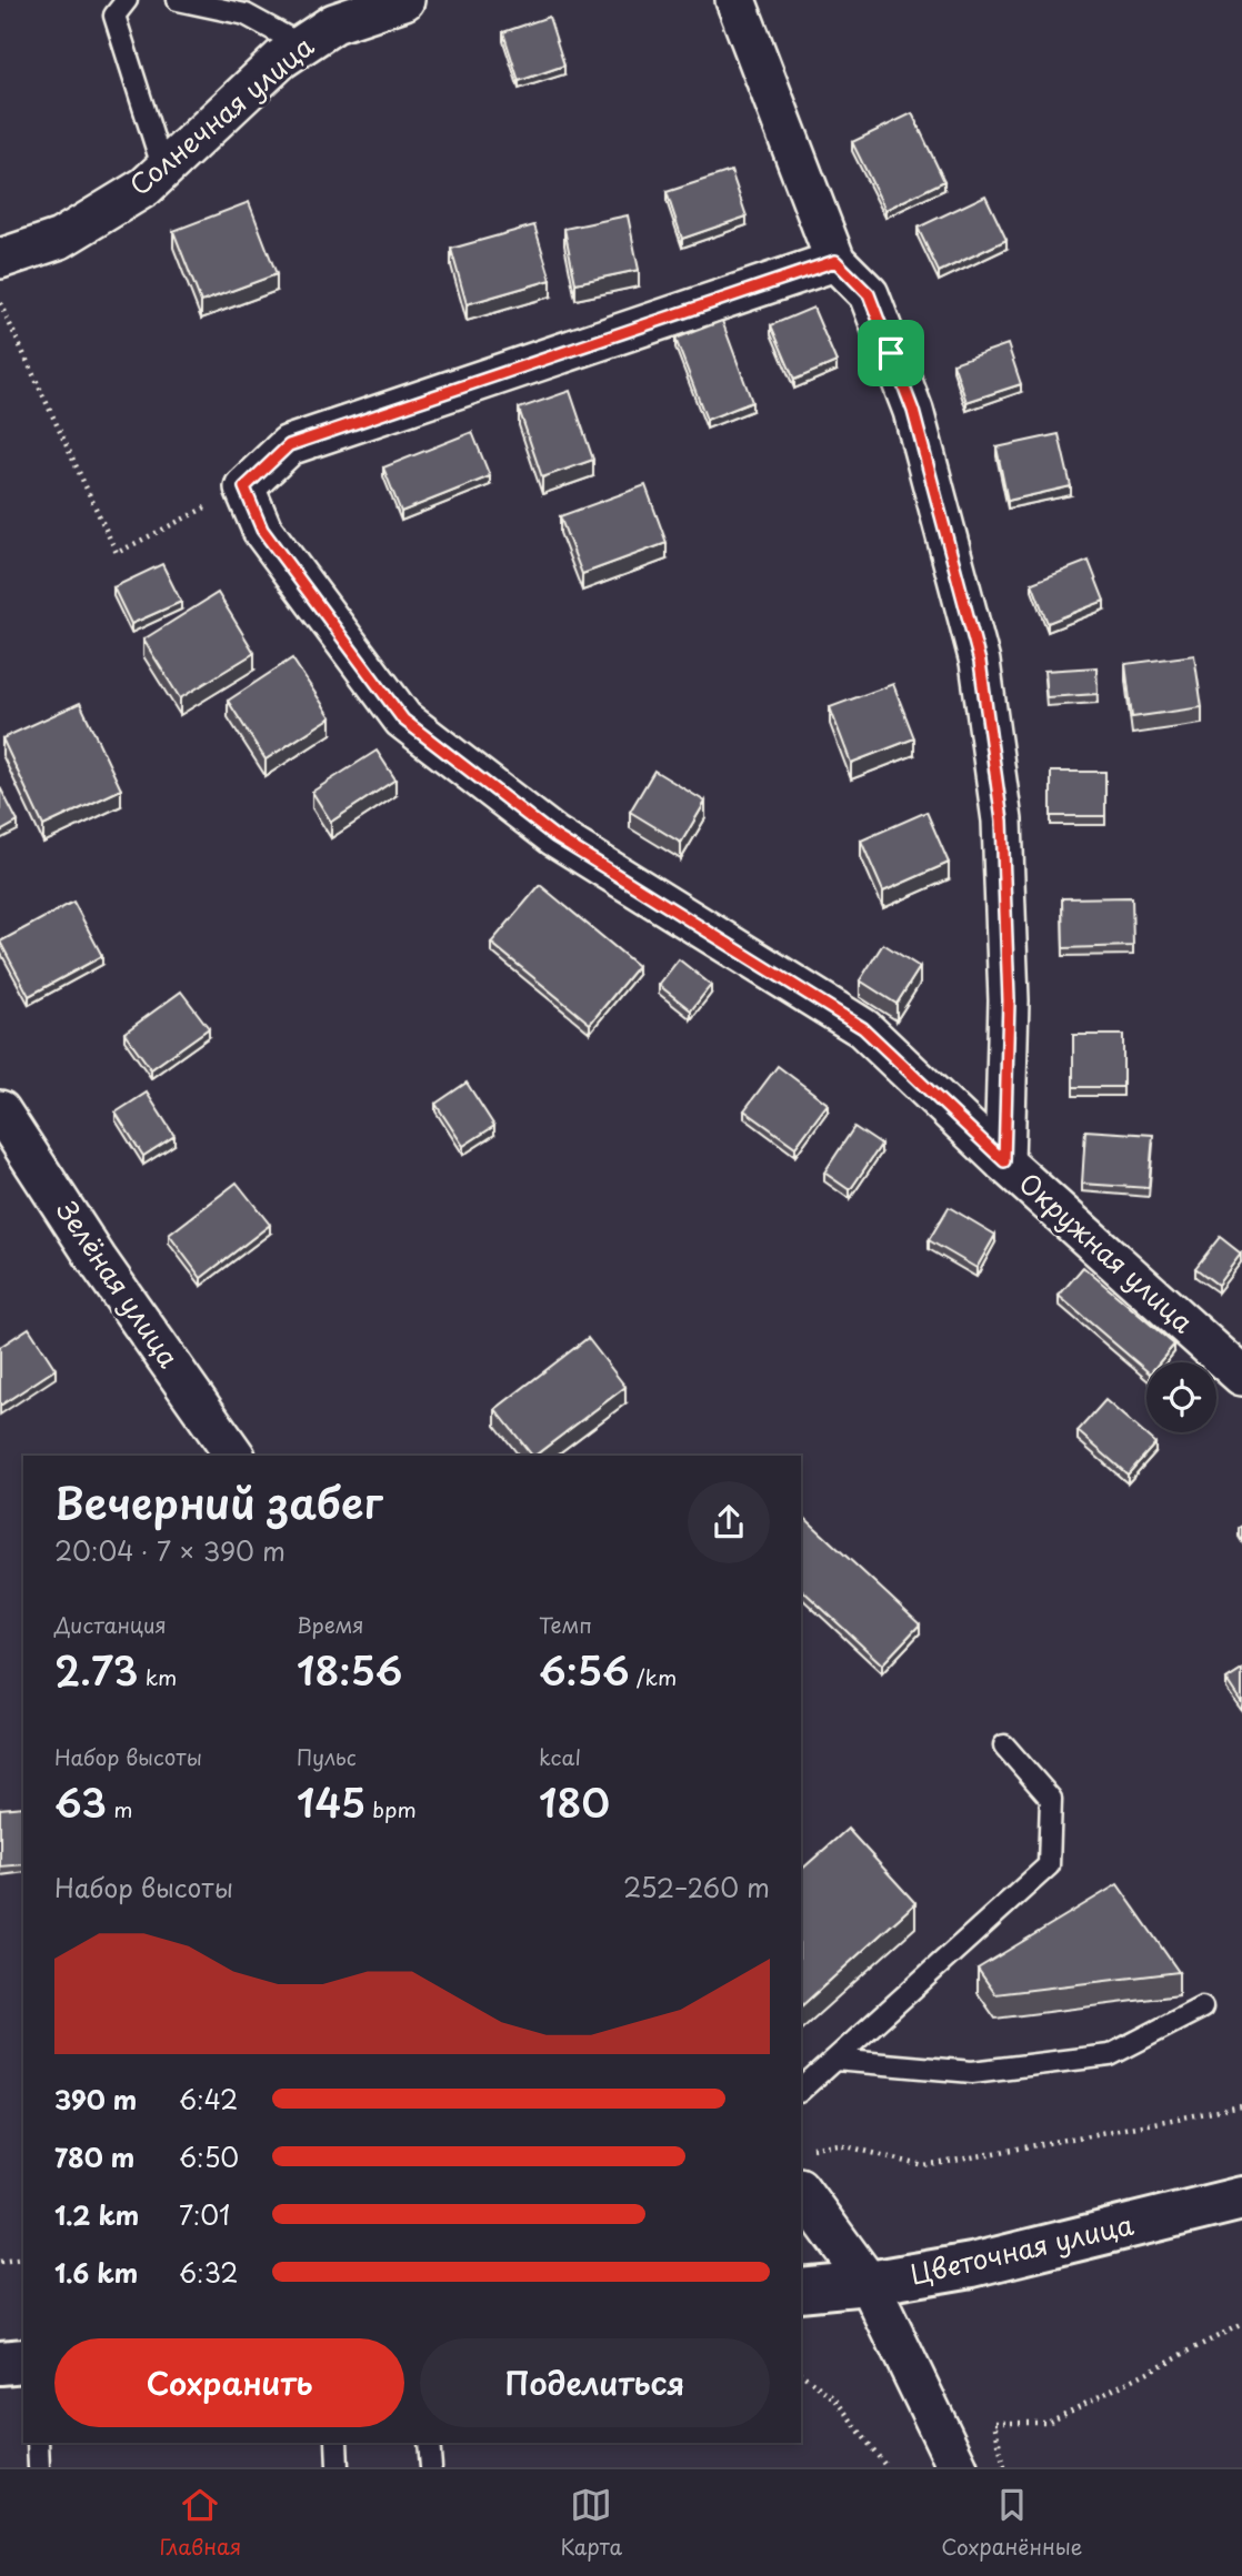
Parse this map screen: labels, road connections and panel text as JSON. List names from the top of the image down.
{
  "streets": {
    "main road": ["Цветочная улица"],
    "street": ["Солнечная улица", "Окружная улица", "Зелёная улица"]
  },
  "page": {
    "heading": ["Вечерний забег", "20:04 · 7 × 390 m"],
    "stats": [
      ["Дистанция", "2.73 km"],
      ["Время", "18:56"],
      ["Темп", "6:56 /km"],
      ["Набор высоты", "63 m"],
      ["Пульс", "145 bpm"],
      ["kcal", "180"]
    ],
    "chart": ["Набор высоты", "252–260 m"],
    "list": [
      {
        "name": "390 m",
        "note": "6:42"
      },
      {
        "name": "780 m",
        "note": "6:50"
      },
      {
        "name": "1.2 km",
        "note": "7:01"
      },
      {
        "name": "1.6 km",
        "note": "6:32"
      }
    ],
    "buttons": ["Сохранить", "Поделиться"],
    "tabs": ["Главная", "Карта", "Сохранённые"]
  }
}
